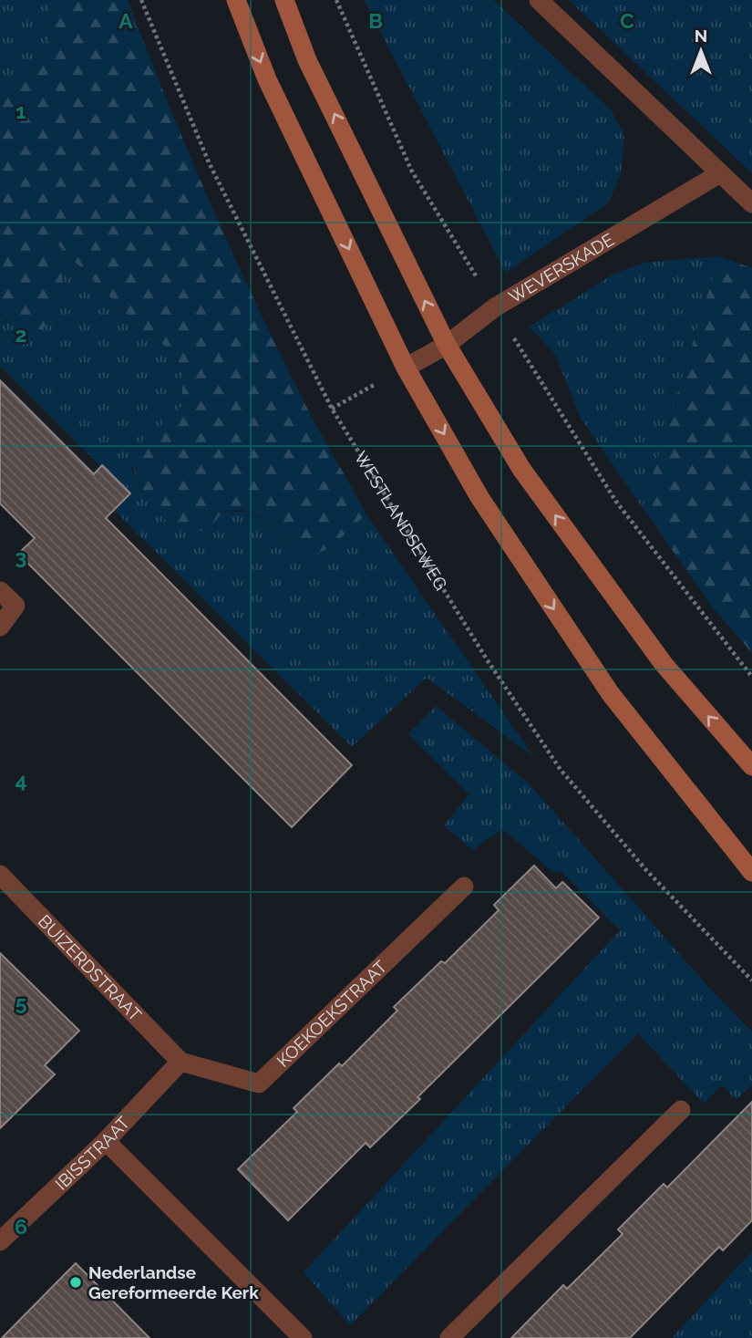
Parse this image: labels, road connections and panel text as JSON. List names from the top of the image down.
{
  "streets": {
    "street": [
      "WEVERSKADE",
      "BUIZERDSTRAAT",
      "KOEKOEKSTRAAT",
      "IBISSTRAAT"
    ],
    "path": ["WESTLANDSEWEG"]
  },
  "crossings": [
    ["BUIZERDSTRAAT", "KOEKOEKSTRAAT"],
    ["BUIZERDSTRAAT", "IBISSTRAAT"],
    ["KOEKOEKSTRAAT", "IBISSTRAAT"]
  ],
  "places": ["Nederlandse Gereformeerde Kerk"],
  "north": "top",
  "grid": {
    "columns": ["A", "B", "C"],
    "rows": [
      "1",
      "2",
      "3",
      "4",
      "5",
      "6"
    ]
  }
}
